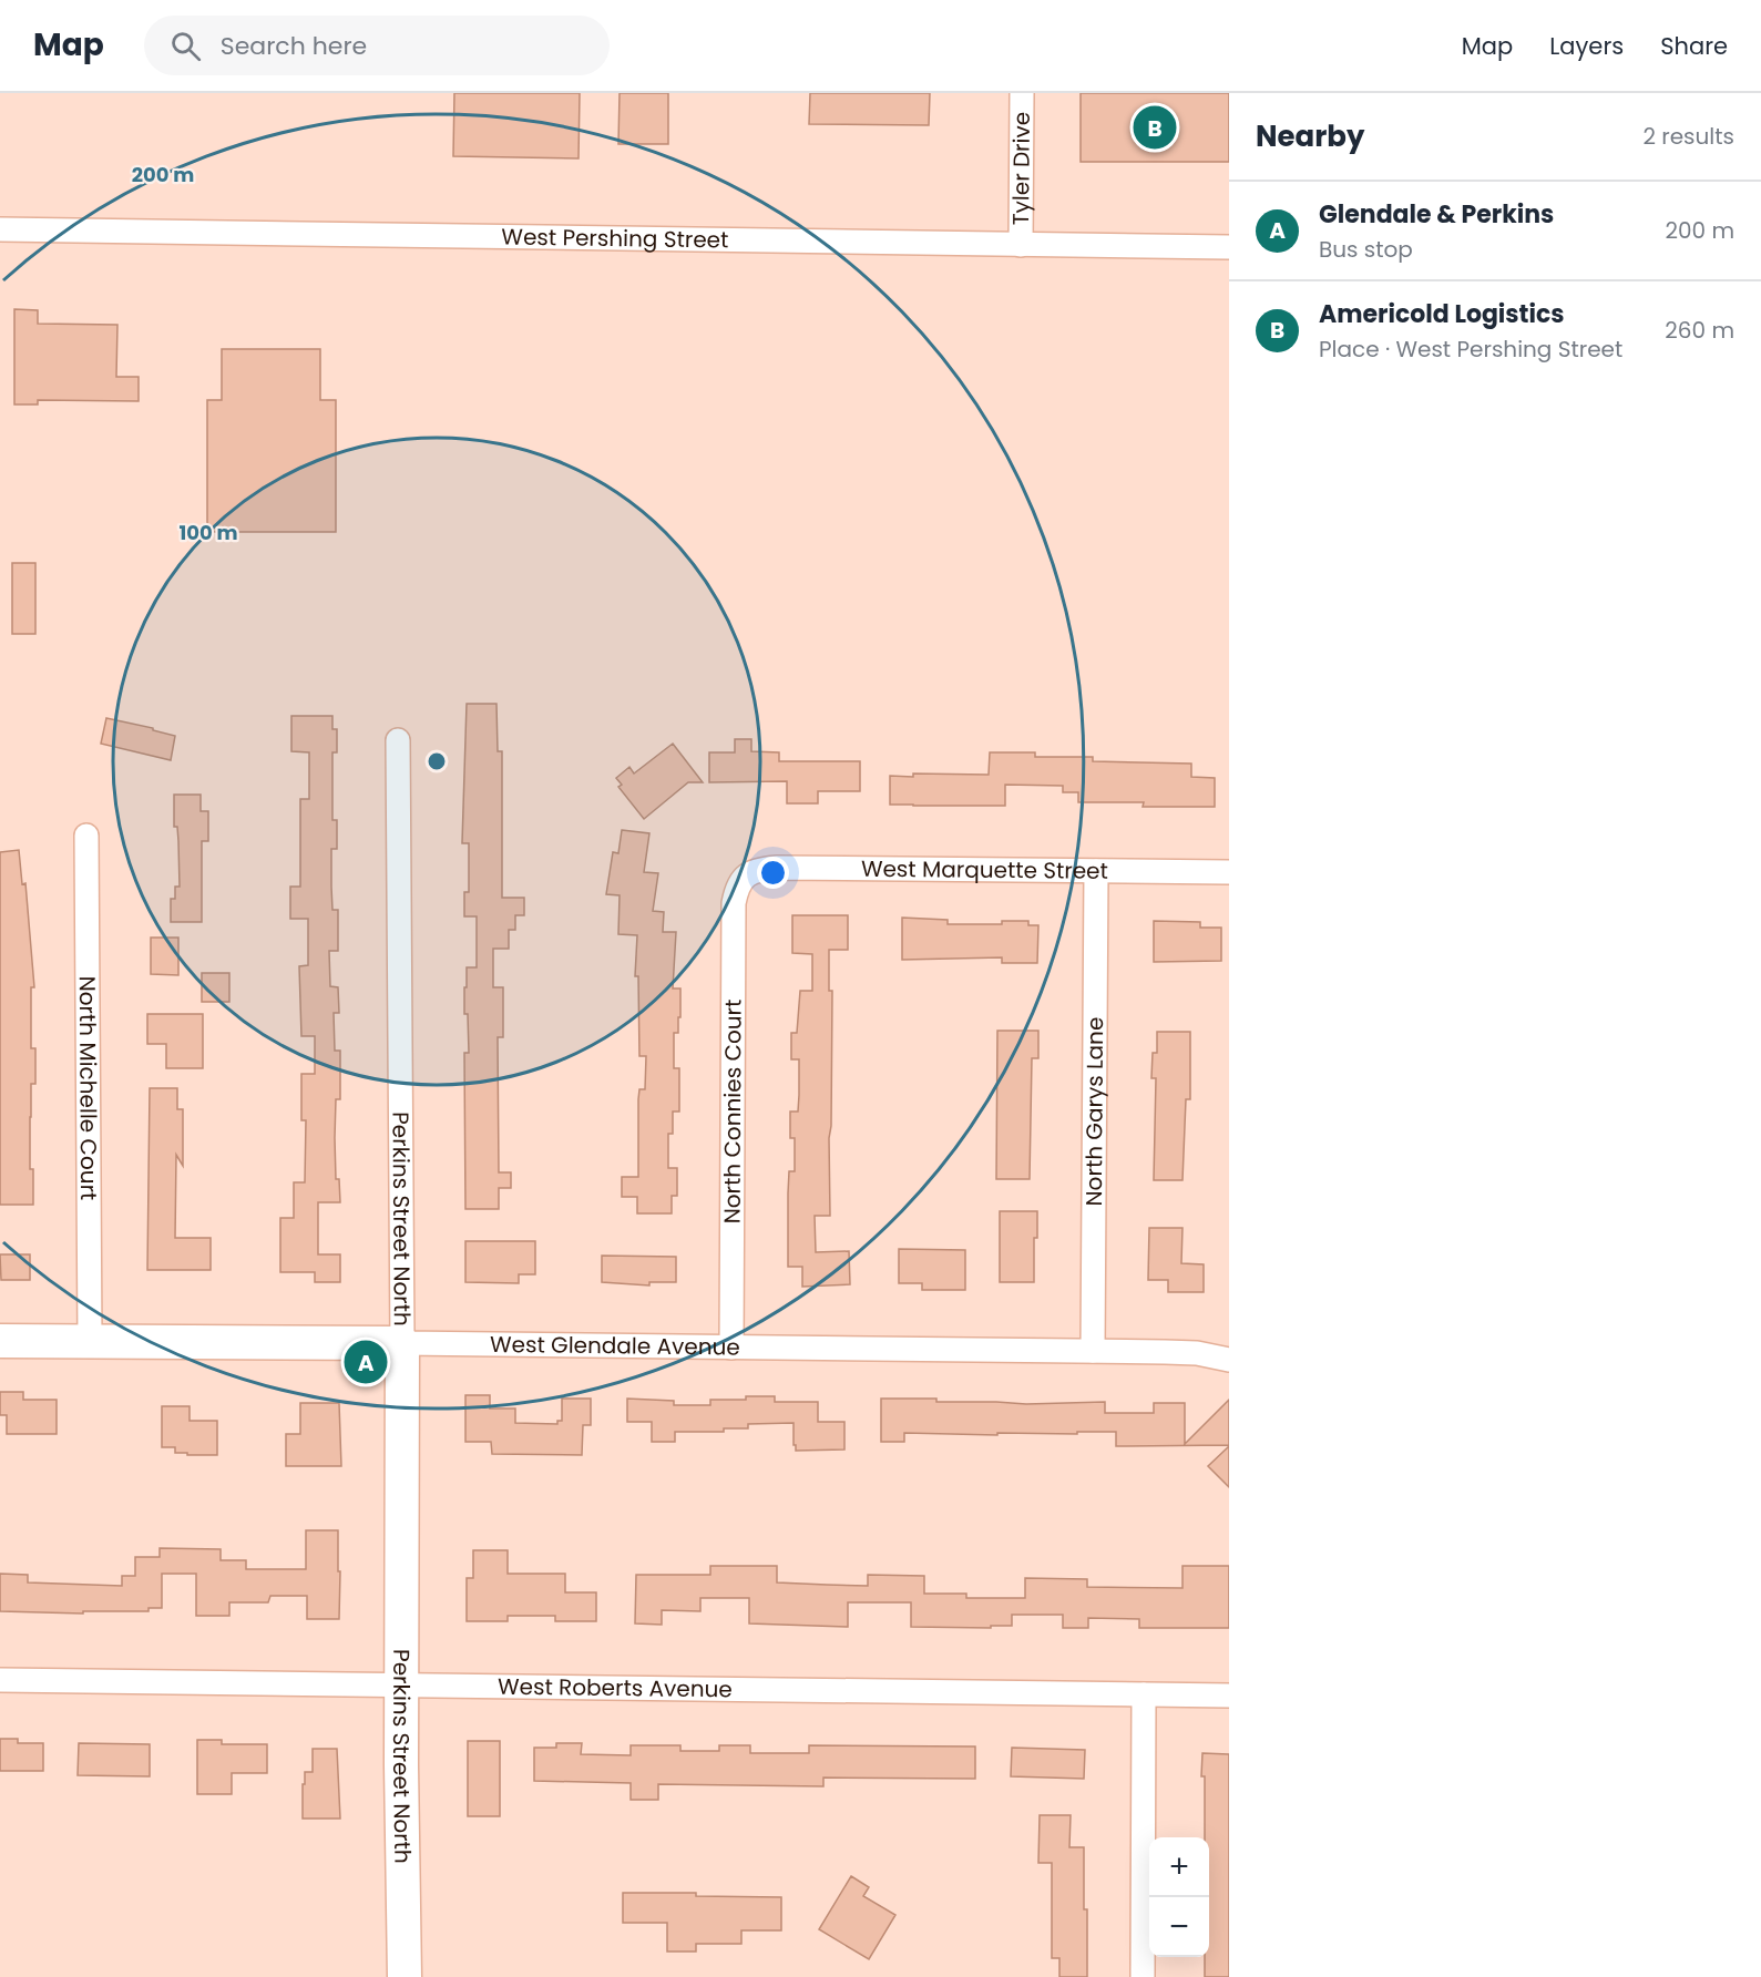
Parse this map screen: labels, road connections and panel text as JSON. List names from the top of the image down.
{
  "streets": {
    "street": [
      "Tyler Drive",
      "West Pershing Street",
      "West Marquette Street",
      "North Michelle Court",
      "North Garys Lane",
      "North Connies Court",
      "Perkins Street North",
      "West Glendale Avenue",
      "West Roberts Avenue"
    ]
  },
  "crossings": [
    ["Tyler Drive", "West Pershing Street"],
    ["West Marquette Street", "North Garys Lane"],
    ["West Marquette Street", "North Connies Court"],
    ["North Michelle Court", "West Glendale Avenue"],
    ["North Garys Lane", "West Glendale Avenue"],
    ["North Connies Court", "West Glendale Avenue"],
    ["Perkins Street North", "West Glendale Avenue"],
    ["Perkins Street North", "West Roberts Avenue"]
  ],
  "page": {
    "header": "Map",
    "search": "Search here",
    "nav": ["Map", "Layers", "Share"],
    "heading": ["Nearby", "2 results"],
    "pins": ["B", "A"],
    "list": [
      {
        "mark": "A",
        "name": "Glendale & Perkins",
        "note": "Bus stop",
        "value": "200 m"
      },
      {
        "mark": "B",
        "name": "Americold Logistics",
        "note": "Place · West Pershing Street",
        "value": "260 m"
      }
    ],
    "map_buttons": ["+", "−"]
  },
  "rings": ["200 m", "100 m"]
}
